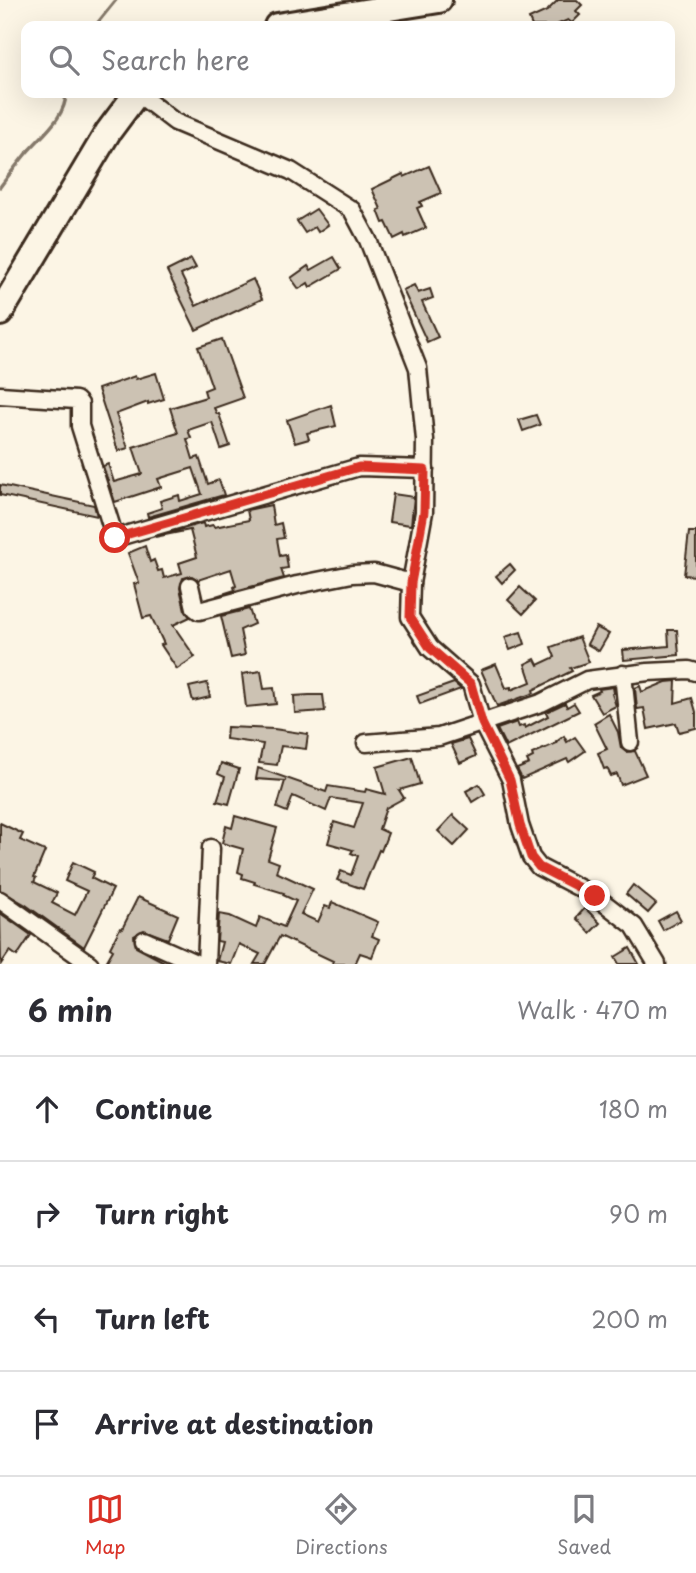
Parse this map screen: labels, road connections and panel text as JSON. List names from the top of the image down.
{
  "page": {
    "search": "Search here",
    "heading": ["6 min", "Walk · 470 m"],
    "list": [
      ["Continue", "180 m"],
      ["Turn right", "90 m"],
      ["Turn left", "200 m"],
      "Arrive at destination"
    ],
    "nav": ["Map", "Directions", "Saved"]
  }
}
